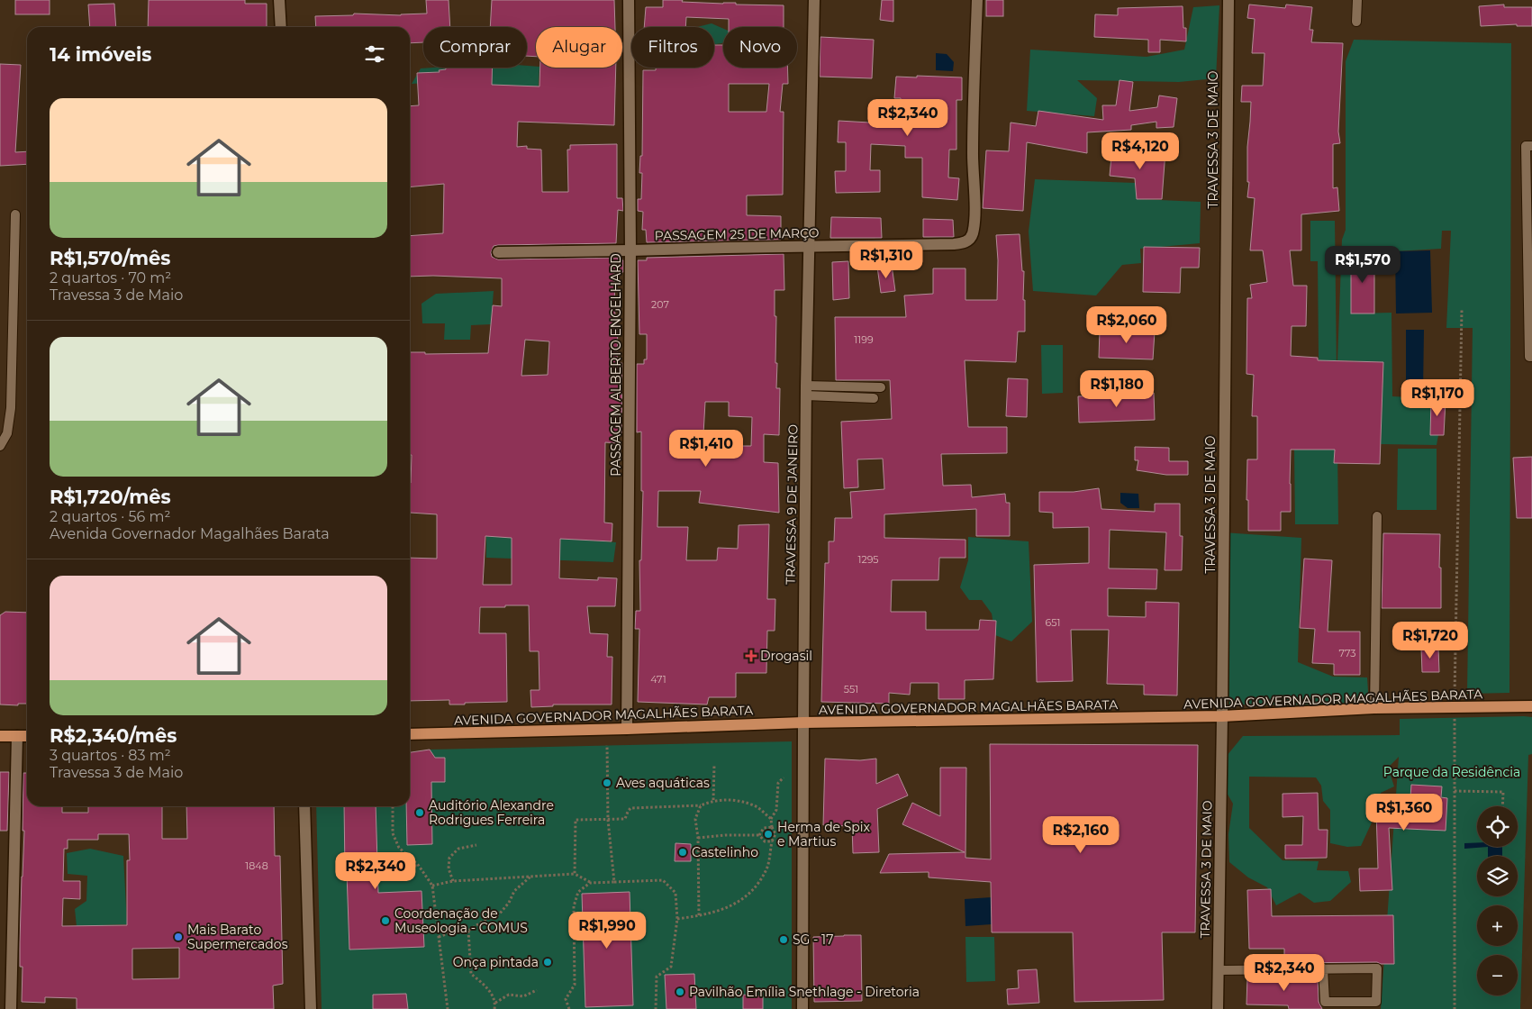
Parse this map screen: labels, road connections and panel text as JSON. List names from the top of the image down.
{
  "streets": {
    "main road": ["AVENIDA GOVERNADOR MAGALHÃES BARATA"],
    "street": [
      "TRAVESSA 3 DE MAIO",
      "PASSAGEM 25 DE MARÇO",
      "PASSAGEM ALBERTO ENGELHARD",
      "TRAVESSA 9 DE JANEIRO"
    ]
  },
  "crossings": [
    ["TRAVESSA 3 DE MAIO", "AVENIDA GOVERNADOR MAGALHÃES BARATA"],
    ["PASSAGEM 25 DE MARÇO", "PASSAGEM ALBERTO ENGELHARD"],
    ["PASSAGEM 25 DE MARÇO", "TRAVESSA 9 DE JANEIRO"],
    ["PASSAGEM ALBERTO ENGELHARD", "AVENIDA GOVERNADOR MAGALHÃES BARATA"],
    ["TRAVESSA 9 DE JANEIRO", "AVENIDA GOVERNADOR MAGALHÃES BARATA"]
  ],
  "parks": ["Parque da Residência"],
  "places": {
    "health": ["Drogasil"],
    "other": [
      "Aves aquáticas",
      "Auditório Alexandre Rodrigues Ferreira",
      "Herma de Spix e Martius",
      "Castelinho",
      "Coordenação de Museologia - COMUS",
      "Mais Barato Supermercados",
      "SG - 17",
      "Onça pintada",
      "Pavilhão Emília Snethlage - Diretoria"
    ]
  },
  "house_numbers": [
    "207",
    "1199",
    "1295",
    "651",
    "773",
    "471",
    "551",
    "1848"
  ],
  "page": {
    "chip": [
      "Comprar",
      "Alugar",
      "Filtros",
      "Novo"
    ],
    "heading": "14 imóveis",
    "list": [
      {
        "name": "R$1,570/mês",
        "note": "2 quartos · 70 m² · Travessa 3 de Maio"
      },
      {
        "name": "R$1,720/mês",
        "note": "2 quartos · 56 m² · Avenida Governador Magalhães Barata"
      },
      {
        "name": "R$2,340/mês",
        "note": "3 quartos · 83 m² · Travessa 3 de Maio"
      }
    ],
    "price": [
      "R$2,340",
      "R$4,120",
      "R$1,310",
      "R$1,570",
      "R$2,060",
      "R$1,180",
      "R$1,170",
      "R$1,410",
      "R$1,720",
      "R$1,360",
      "R$2,160",
      "R$2,340",
      "R$1,990",
      "R$2,340"
    ],
    "map_buttons": ["+", "−"]
  }
}
